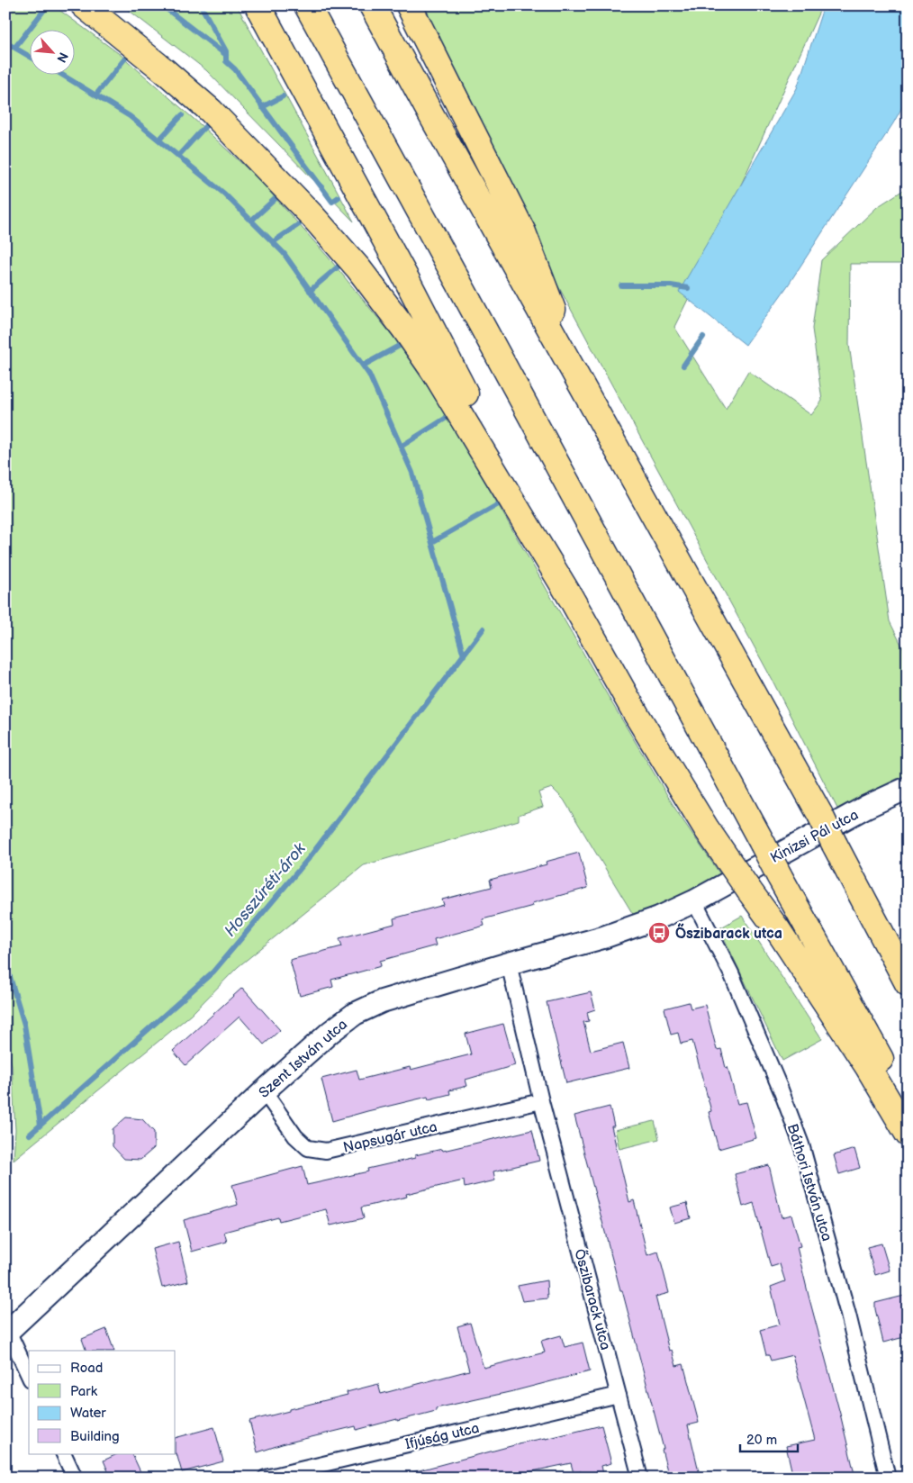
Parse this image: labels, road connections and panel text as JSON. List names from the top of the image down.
{
  "streets": {
    "street": [
      "Kinizsi Pál utca",
      "Szent István utca",
      "Napsugár utca",
      "Báthori István utca",
      "Őszibarack utca",
      "Ifjúság utca"
    ]
  },
  "crossings": [
    ["Kinizsi Pál utca", "Szent István utca"],
    ["Szent István utca", "Napsugár utca"],
    ["Szent István utca", "Báthori István utca"],
    ["Szent István utca", "Őszibarack utca"],
    ["Napsugár utca", "Őszibarack utca"],
    ["Őszibarack utca", "Ifjúság utca"]
  ],
  "water": ["Hosszúréti-árok"],
  "places": {
    "bus stop": ["Őszibarack utca"]
  },
  "legend": [
    "Road",
    "Park",
    "Water",
    "Building"
  ],
  "scale_bar": "20 m",
  "north": "bottom right"
}
